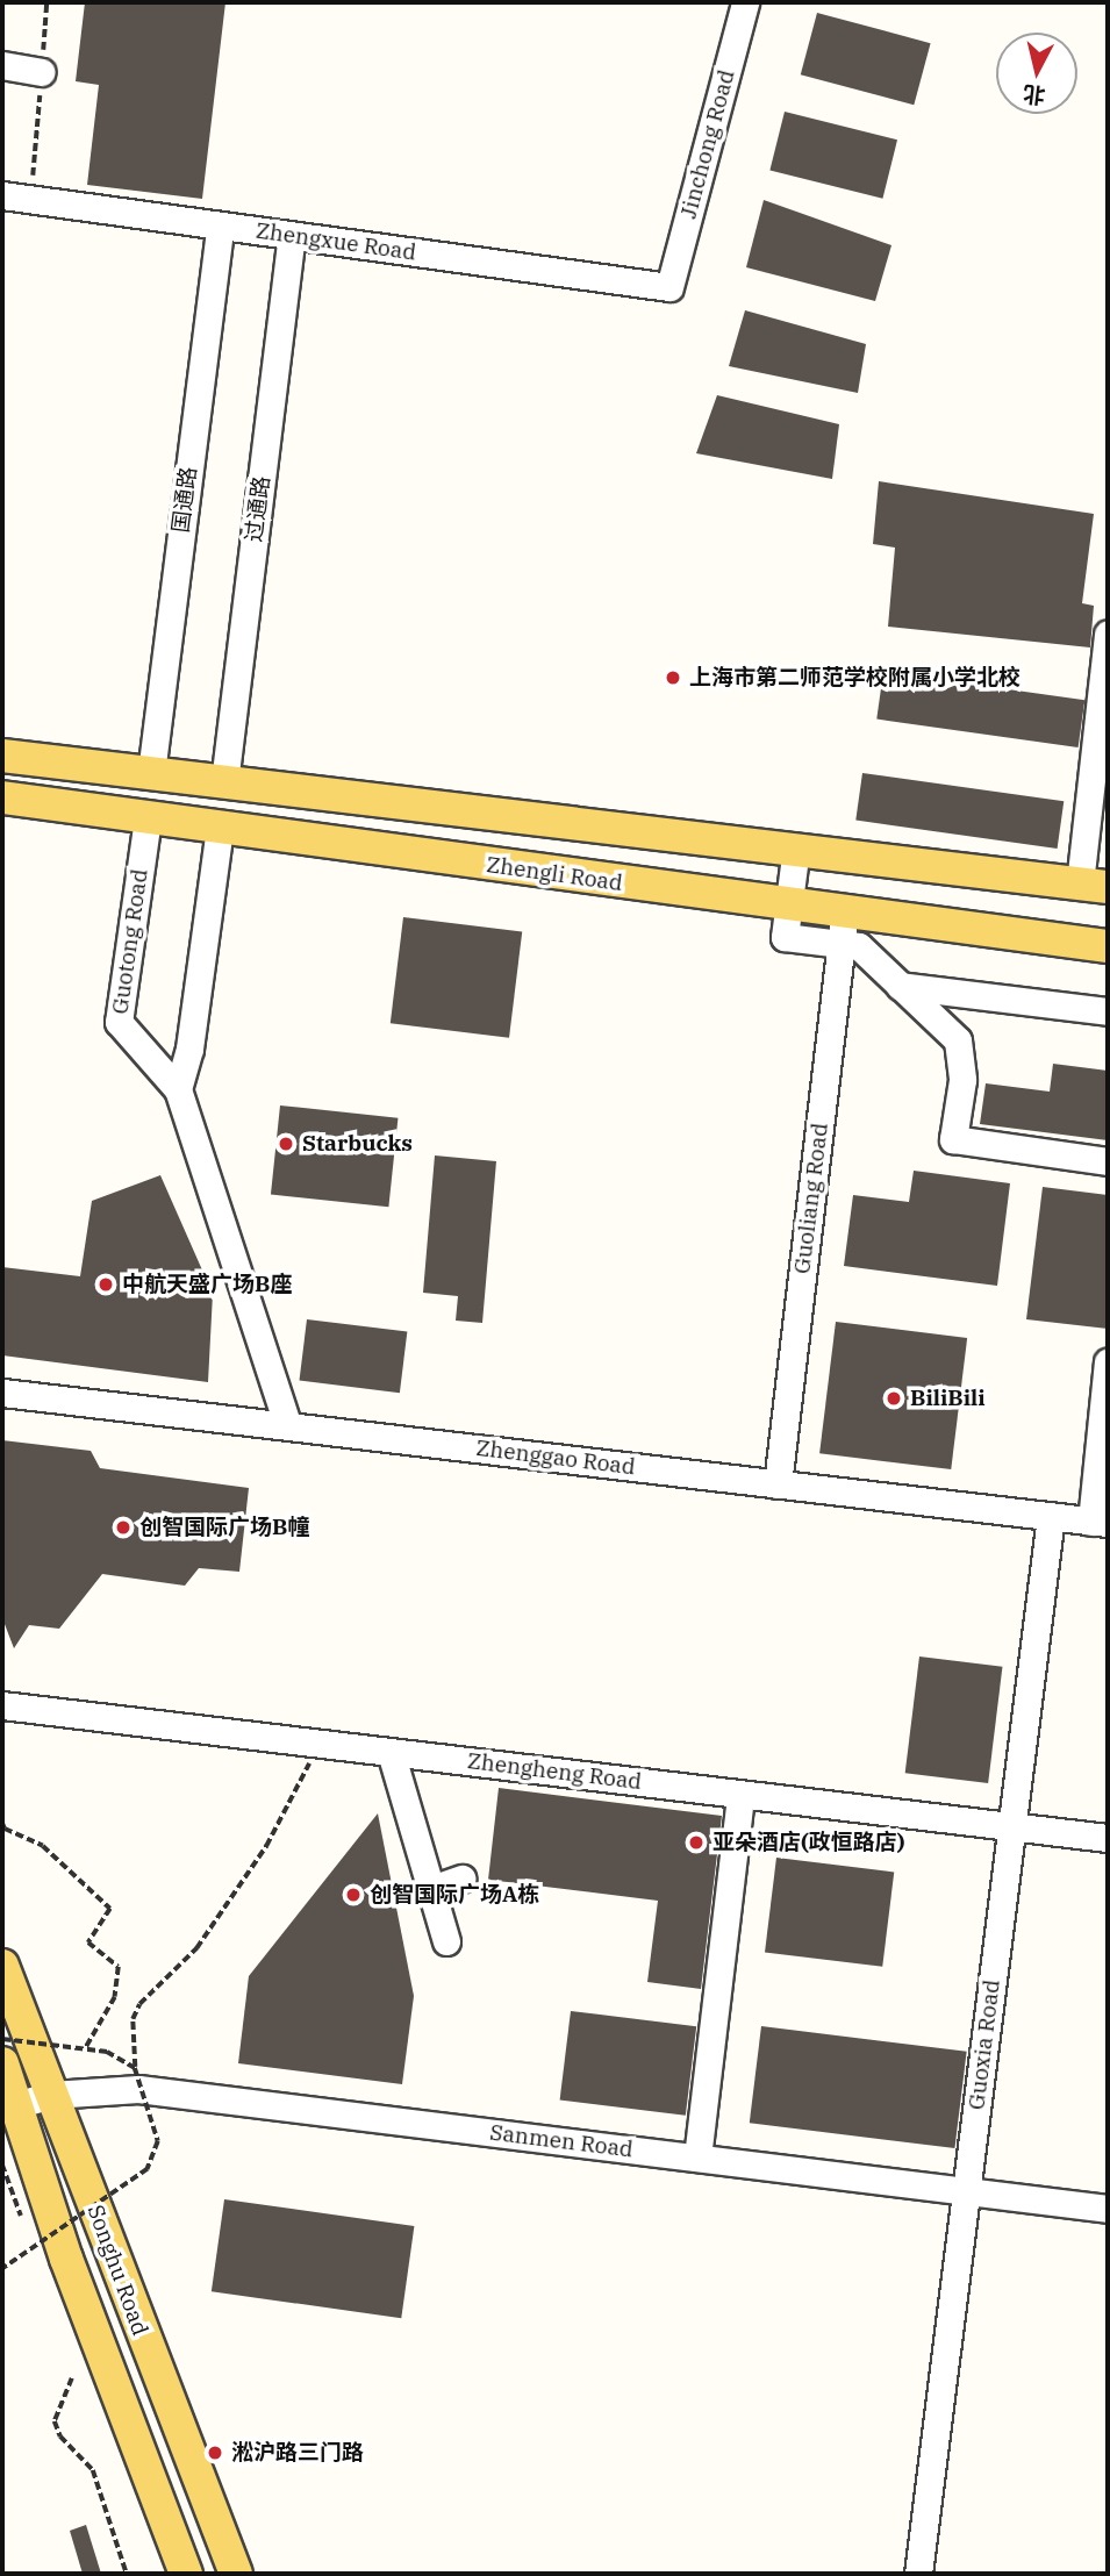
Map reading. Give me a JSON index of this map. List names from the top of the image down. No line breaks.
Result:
{"streets":{"main road":["Zhengli Road","Songhu Road"],"street":["Jinchong Road","Zhengxue Road","国通路","过通路","Guotong Road","Guoliang Road","Zhenggao Road","Zhengheng Road","Guoxia Road","Sanmen Road"]},"crossings":[["Jinchong Road","Zhengxue Road"],["Zhengxue Road","国通路"],["Zhengxue Road","过通路"],["Zhengli Road","Guotong Road"],["Zhengli Road","Guoliang Road"],["Guotong Road","Zhenggao Road"],["Guoliang Road","Zhenggao Road"],["Zhenggao Road","Guoxia Road"],["Zhengheng Road","Guoxia Road"],["Guoxia Road","Sanmen Road"],["Sanmen Road","Songhu Road"]],"places":["上海市第二师范学校附属小学北校","Starbucks","中航天盛广场B座","BiliBili","创智国际广场B幢","亚朵酒店(政恒路店)","创智国际广场A栋","淞沪路三门路"],"north":"bottom"}
